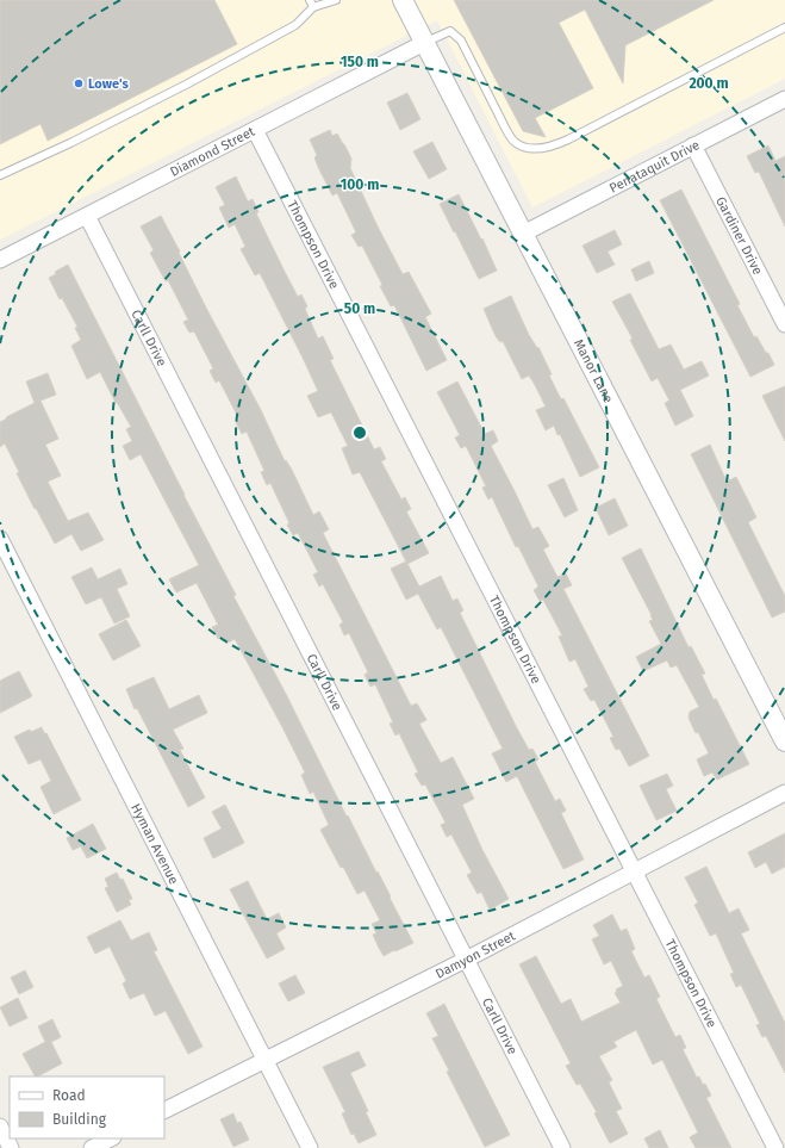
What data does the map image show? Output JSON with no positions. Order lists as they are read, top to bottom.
{
  "streets": {
    "street": [
      "Diamond Street",
      "Penataquit Drive",
      "Gardiner Drive",
      "Thompson Drive",
      "Carll Drive",
      "Manor Lane",
      "Hyman Avenue",
      "Damyon Street"
    ]
  },
  "crossings": [
    ["Diamond Street", "Thompson Drive"],
    ["Diamond Street", "Carll Drive"],
    ["Diamond Street", "Manor Lane"],
    ["Penataquit Drive", "Gardiner Drive"],
    ["Penataquit Drive", "Manor Lane"],
    ["Thompson Drive", "Damyon Street"],
    ["Carll Drive", "Damyon Street"],
    ["Hyman Avenue", "Damyon Street"]
  ],
  "places": ["Lowe's"],
  "legend": ["Road", "Building"],
  "rings": [
    "150 m",
    "200 m",
    "100 m",
    "50 m"
  ]
}
